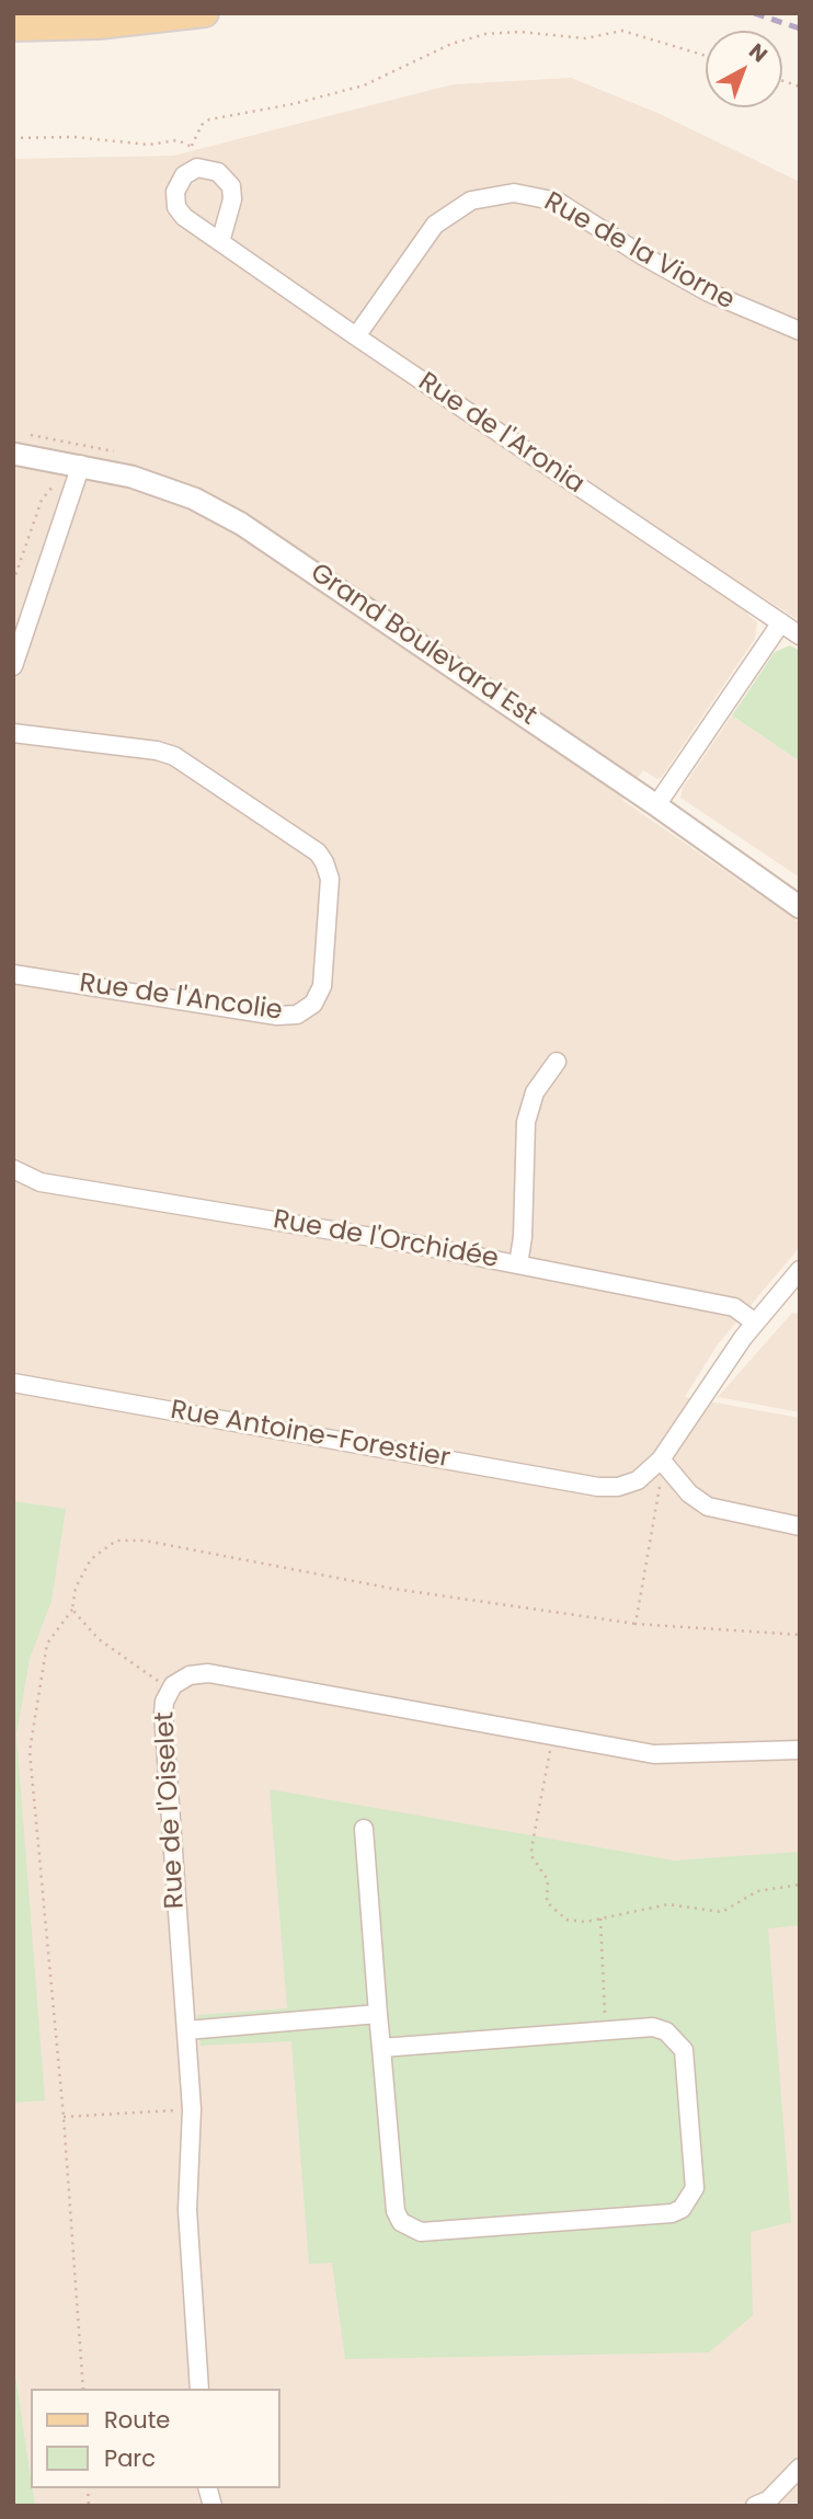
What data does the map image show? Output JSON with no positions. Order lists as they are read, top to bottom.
{
  "streets": {
    "street": [
      "Rue de la Viorne",
      "Rue de l'Aronia",
      "Grand Boulevard Est",
      "Rue de l'Ancolie",
      "Rue de l'Orchidée",
      "Rue Antoine-Forestier",
      "Rue de l'Oiselet"
    ]
  },
  "crossings": [
    ["Rue de la Viorne", "Rue de l'Aronia"]
  ],
  "legend": ["Route", "Parc"],
  "north": "top right"
}
